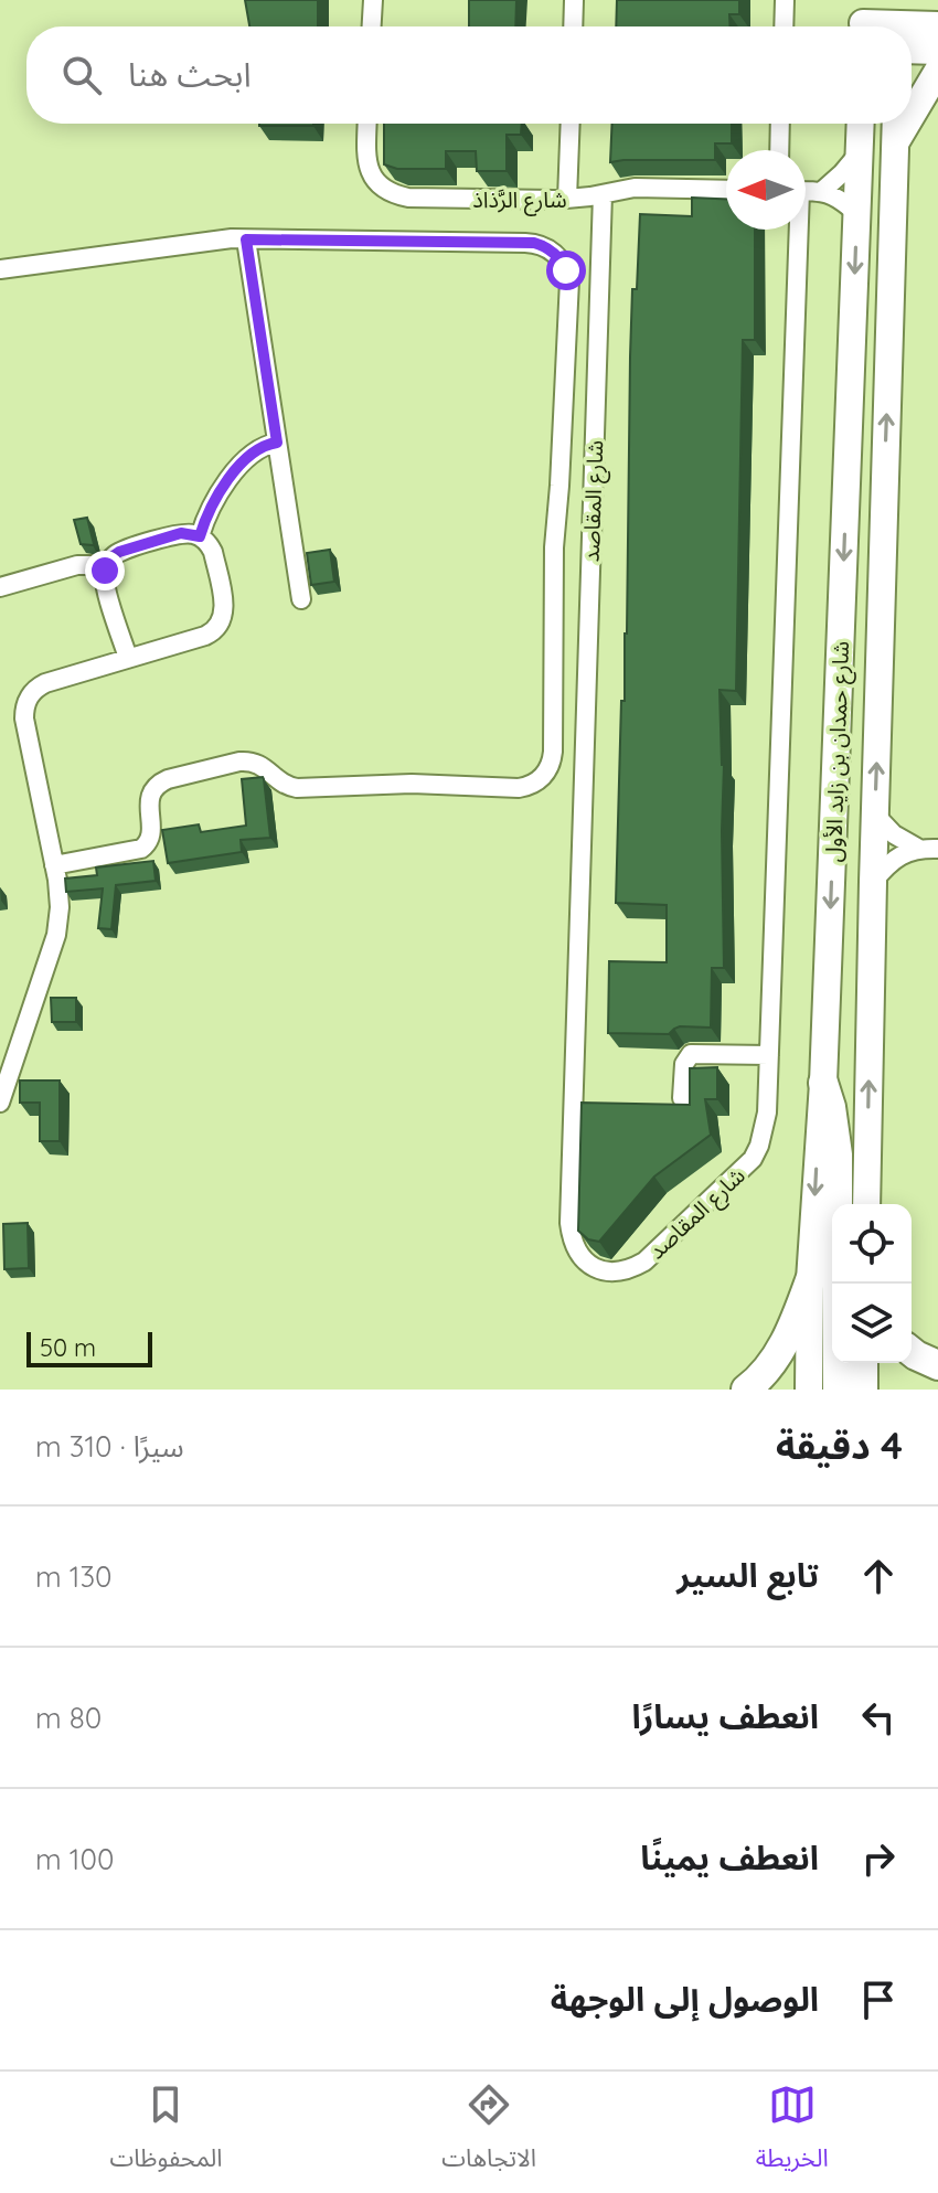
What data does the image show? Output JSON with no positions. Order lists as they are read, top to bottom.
{
  "streets": {
    "main road": ["شارع حمدان بن زايد الأول"],
    "street": ["شارع الرَّذاذ", "شارع المقاصد"]
  },
  "crossings": [
    ["شارع الرَّذاذ", "شارع المقاصد"]
  ],
  "scale_bar": "50 m",
  "north": "left",
  "page": {
    "search": "ابحث هنا",
    "scale": "50 m",
    "heading": ["4 دقيقة", "سيرًا · 310 m"],
    "list": [
      ["تابع السير", "130 m"],
      ["انعطف يسارًا", "80 m"],
      ["انعطف يمينًا", "100 m"],
      "الوصول إلى الوجهة"
    ],
    "nav": ["الخريطة", "الاتجاهات", "المحفوظات"]
  }
}
